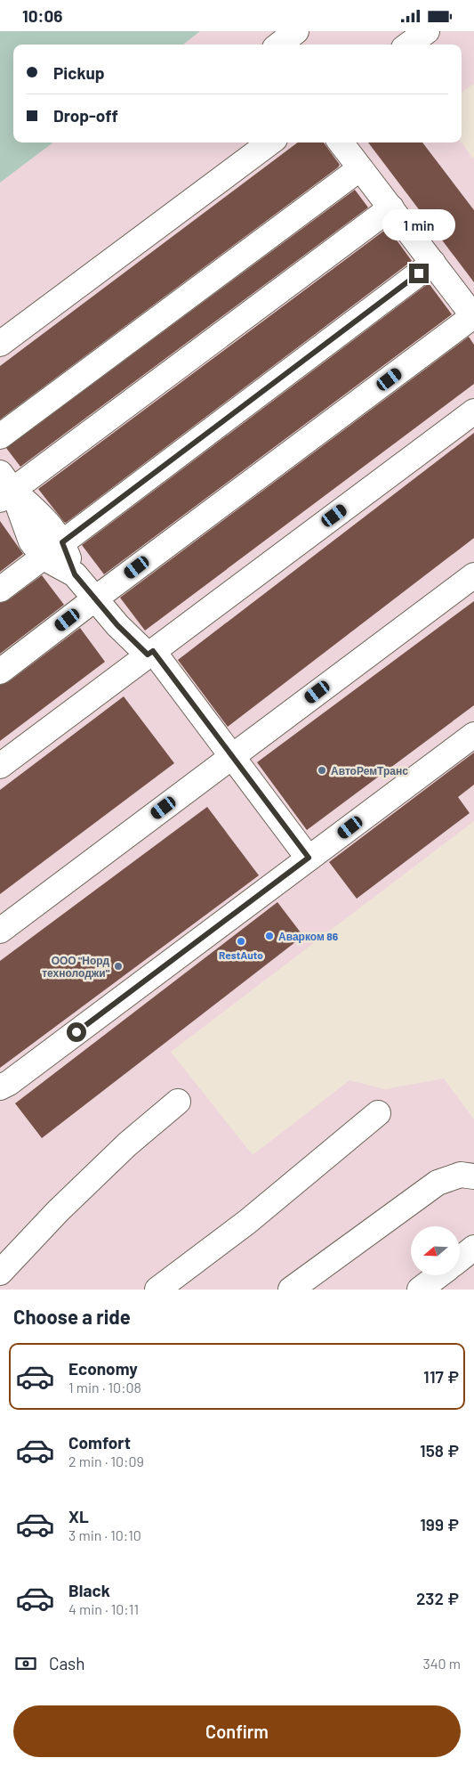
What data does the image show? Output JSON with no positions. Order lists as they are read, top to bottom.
{
  "places": [
    "АвтоРемТранс",
    "Аварком 86",
    "RestAuto",
    "ООО \"Норд технолоджи\""
  ],
  "north": "left",
  "page": {
    "status": "10:06",
    "banner": ["Pickup", "Drop-off"],
    "bubble": "1 min",
    "heading": "Choose a ride",
    "list": [
      {
        "name": "Economy",
        "note": "1 min · 10:08",
        "value": "117 ₽"
      },
      {
        "name": "Comfort",
        "note": "2 min · 10:09",
        "value": "158 ₽"
      },
      {
        "name": "XL",
        "note": "3 min · 10:10",
        "value": "199 ₽"
      },
      {
        "name": "Black",
        "note": "4 min · 10:11",
        "value": "232 ₽"
      }
    ],
    "pay": ["Cash", "340 m"],
    "buttons": "Confirm"
  }
}
